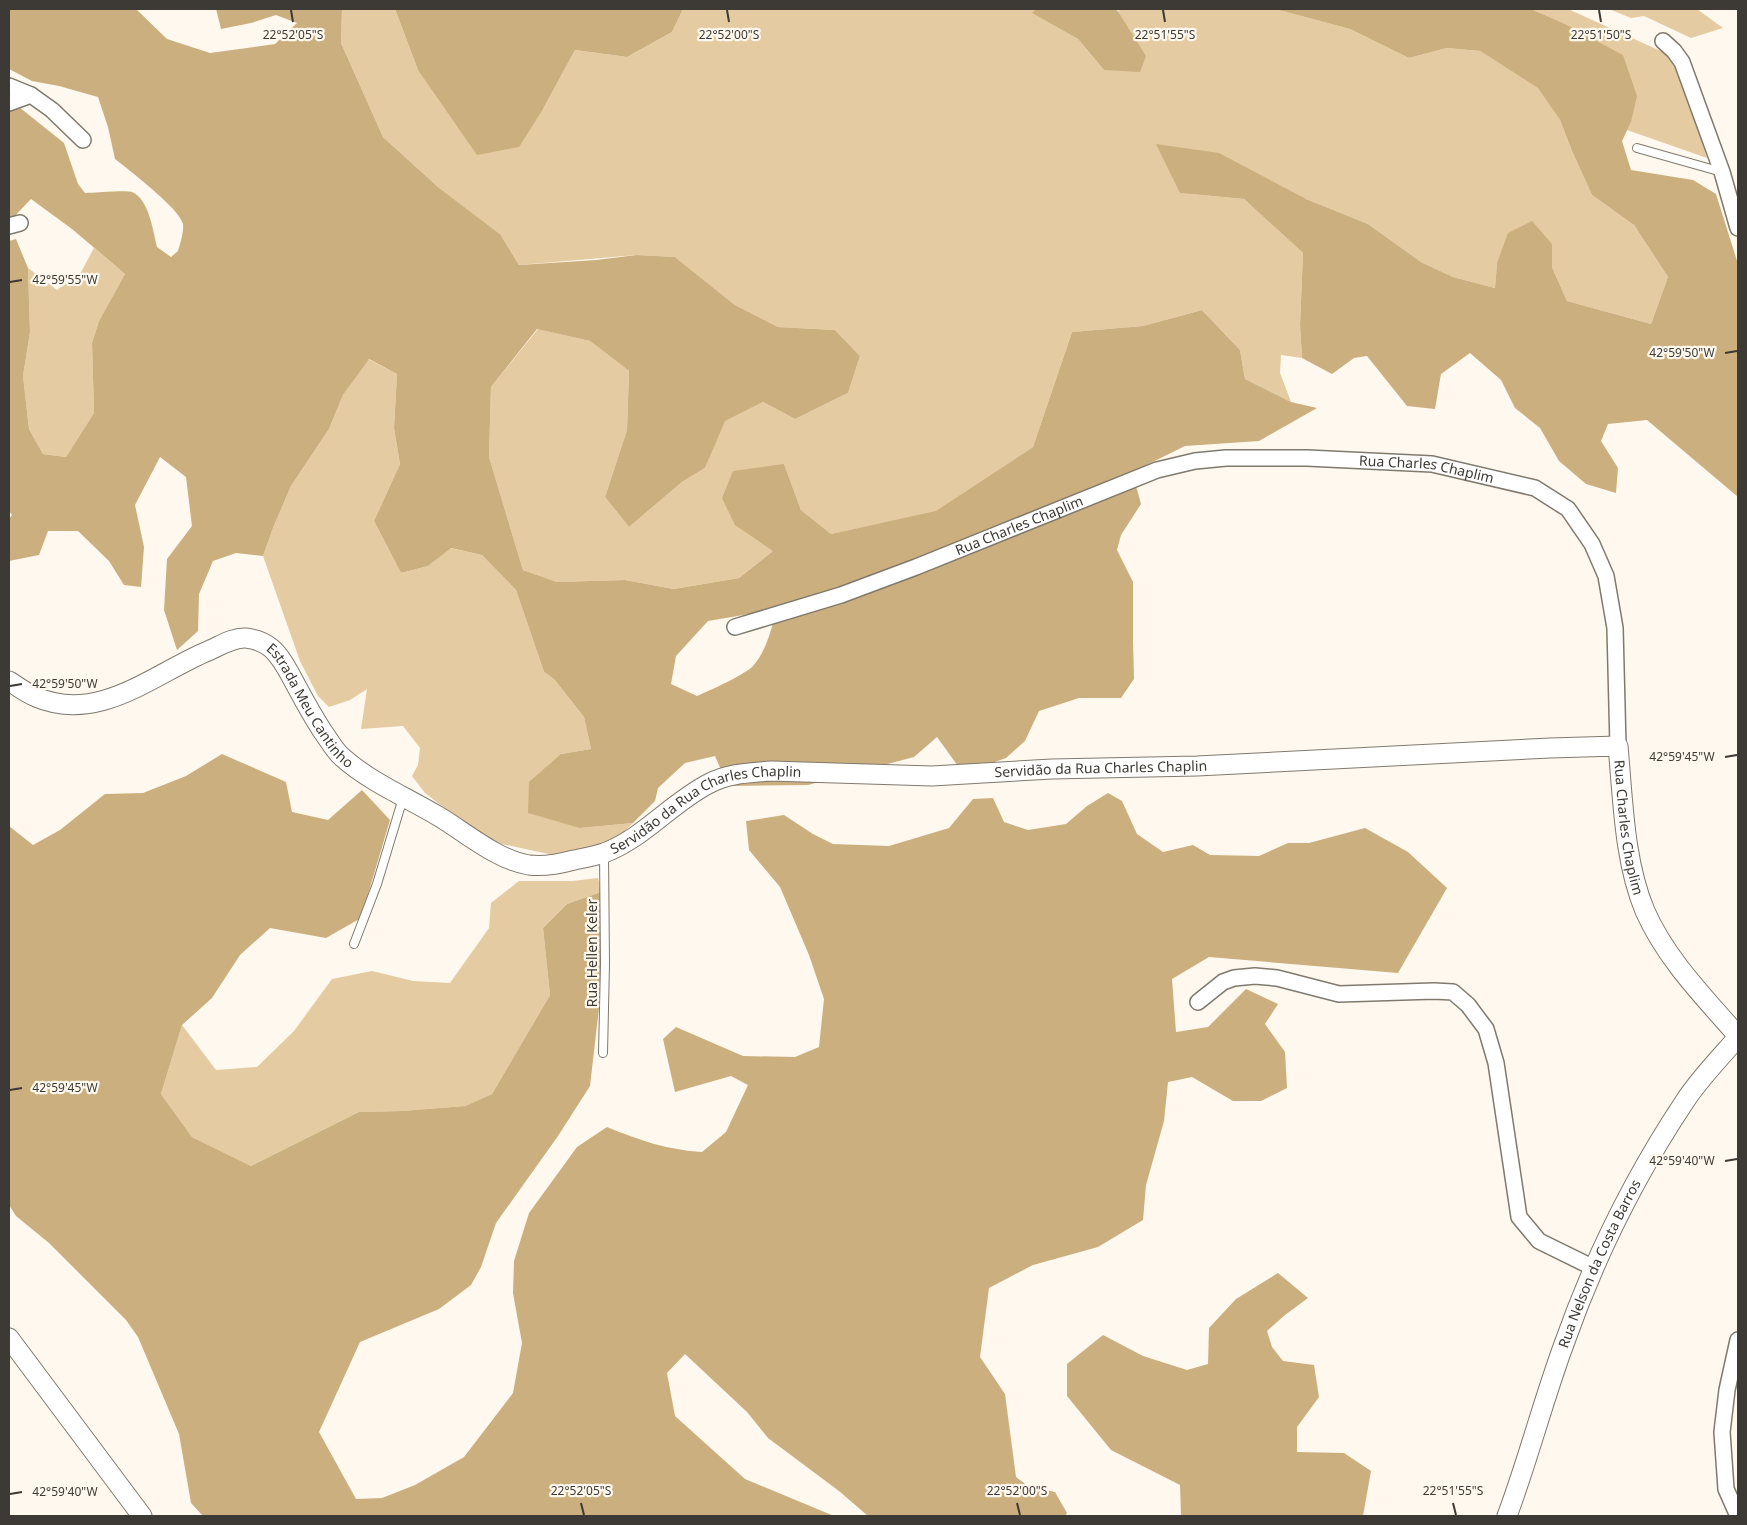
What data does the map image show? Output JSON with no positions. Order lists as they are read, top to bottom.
{
  "streets": {
    "street": [
      "Rua Charles Chaplim",
      "Estrada Meu Cantinho",
      "Servidão da Rua Charles Chaplin",
      "Rua Nelson da Costa Barros"
    ],
    "lane": ["Rua Hellen Keler"]
  },
  "crossings": [
    ["Rua Charles Chaplim", "Servidão da Rua Charles Chaplin"],
    ["Rua Charles Chaplim", "Rua Nelson da Costa Barros"],
    ["Estrada Meu Cantinho", "Servidão da Rua Charles Chaplin"],
    ["Estrada Meu Cantinho", "Rua Hellen Keler"],
    ["Servidão da Rua Charles Chaplin", "Rua Hellen Keler"]
  ],
  "coordinates": [
    "22°52'05\"S",
    "22°52'00\"S",
    "22°51'55\"S",
    "22°51'50\"S",
    "42°59'55\"W",
    "42°59'50\"W",
    "42°59'45\"W",
    "42°59'40\"W"
  ]
}
